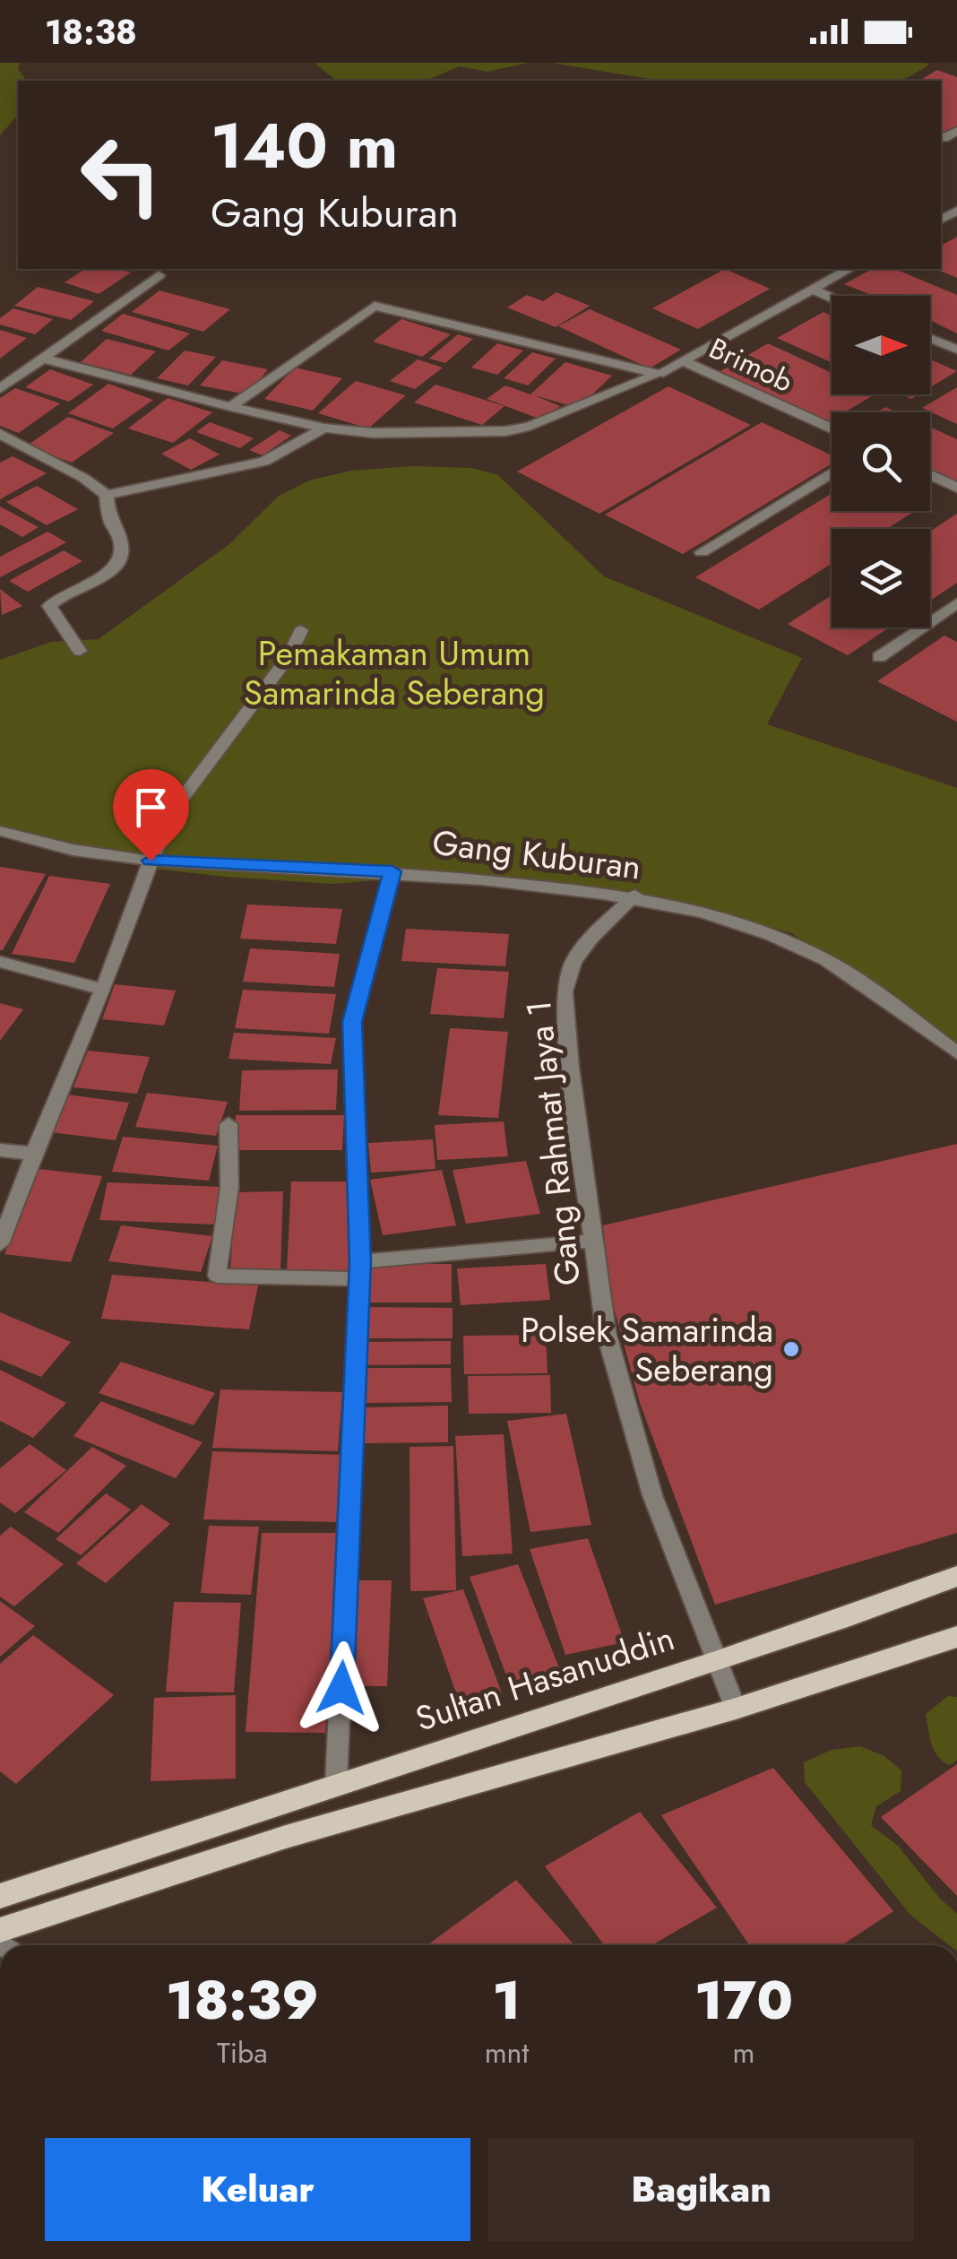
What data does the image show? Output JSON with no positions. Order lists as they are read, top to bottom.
{
  "streets": {
    "main road": ["Sultan Hasanuddin"],
    "street": ["Brimob", "Gang Kuburan", "Gang Rahmat Jaya 1"]
  },
  "crossings": [
    ["Gang Kuburan", "Gang Rahmat Jaya 1"],
    ["Gang Rahmat Jaya 1", "Sultan Hasanuddin"]
  ],
  "parks": ["Pemakaman Umum Samarinda Seberang"],
  "places": ["Polsek Samarinda Seberang"],
  "north": "right",
  "page": {
    "status": "18:38",
    "turn": ["140 m", "Gang Kuburan"],
    "eta": [
      "18:39",
      "Tiba",
      "1",
      "mnt",
      "170",
      "m"
    ],
    "buttons": ["Keluar", "Bagikan"]
  }
}
